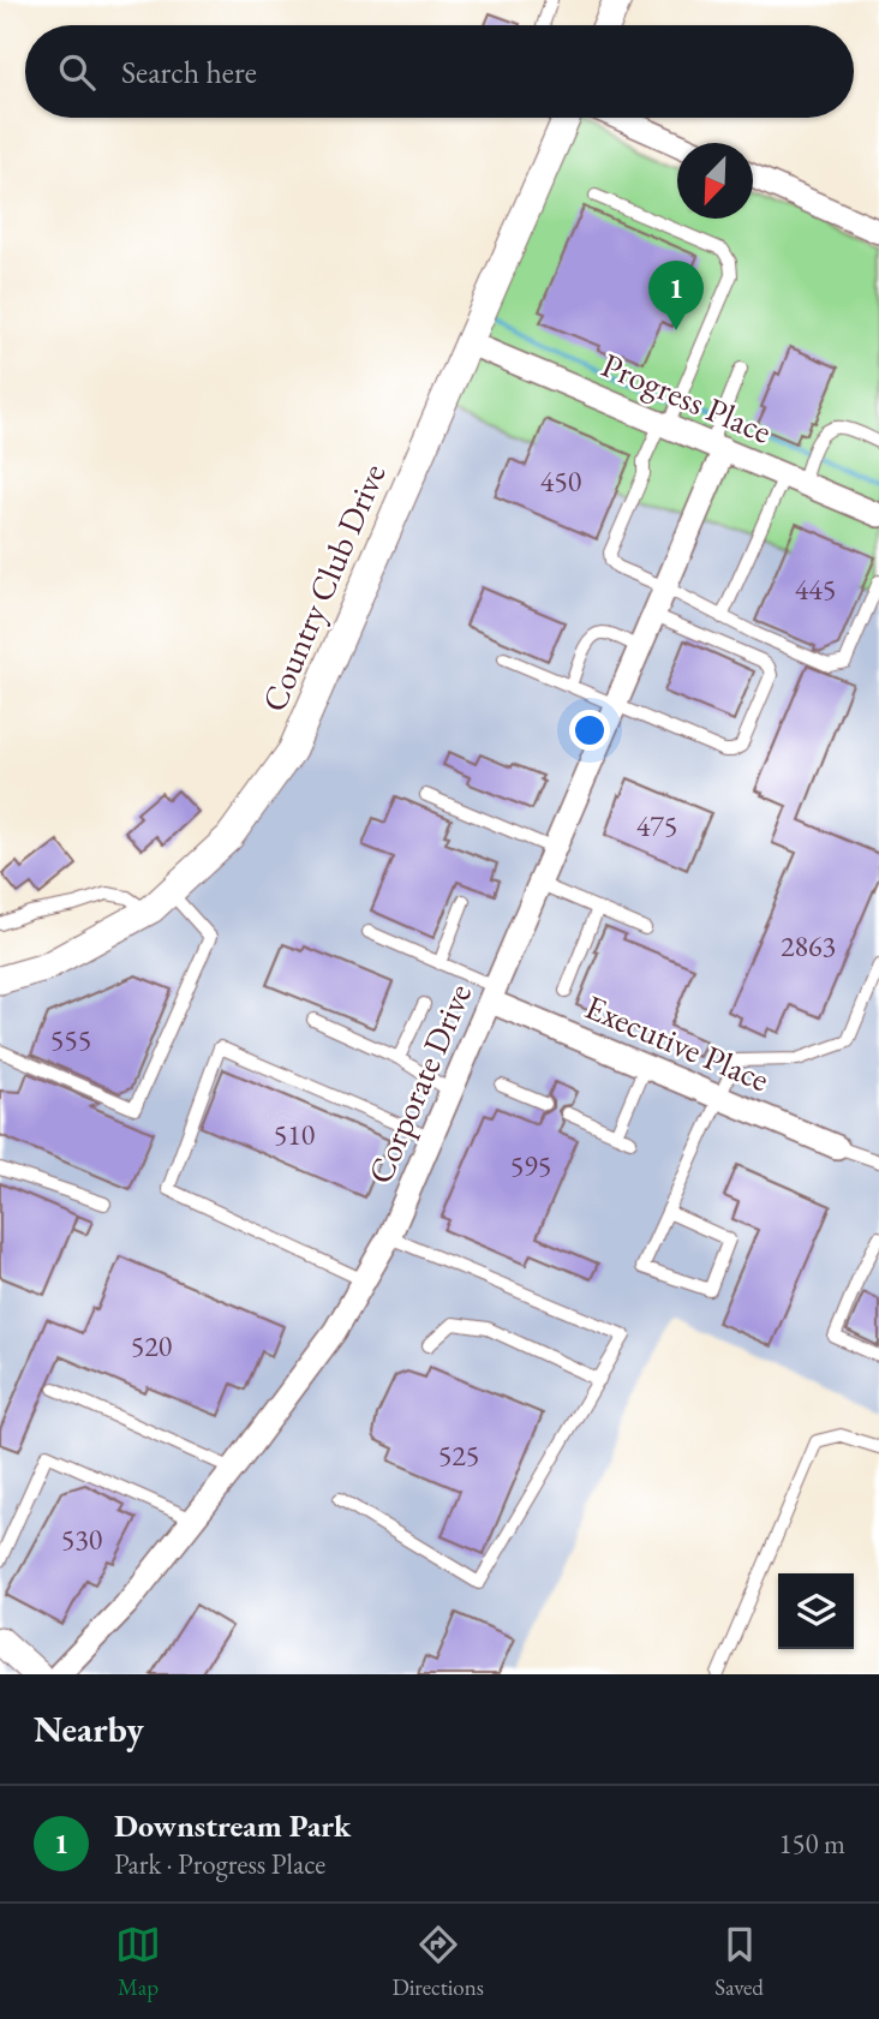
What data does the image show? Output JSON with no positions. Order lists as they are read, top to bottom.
{
  "streets": {
    "street": [
      "Progress Place",
      "Country Club Drive",
      "Executive Place",
      "Corporate Drive"
    ]
  },
  "crossings": [
    ["Progress Place", "Country Club Drive"],
    ["Progress Place", "Corporate Drive"],
    ["Executive Place", "Corporate Drive"]
  ],
  "house_numbers": [
    "450",
    "445",
    "475",
    "2863",
    "555",
    "510",
    "595",
    "520",
    "525",
    "530"
  ],
  "north": "bottom left",
  "page": {
    "search": "Search here",
    "pins": "1",
    "heading": "Nearby",
    "list": [
      {
        "mark": "1",
        "name": "Downstream Park",
        "note": "Park · Progress Place",
        "value": "150 m"
      }
    ],
    "nav": ["Map", "Directions", "Saved"]
  }
}
